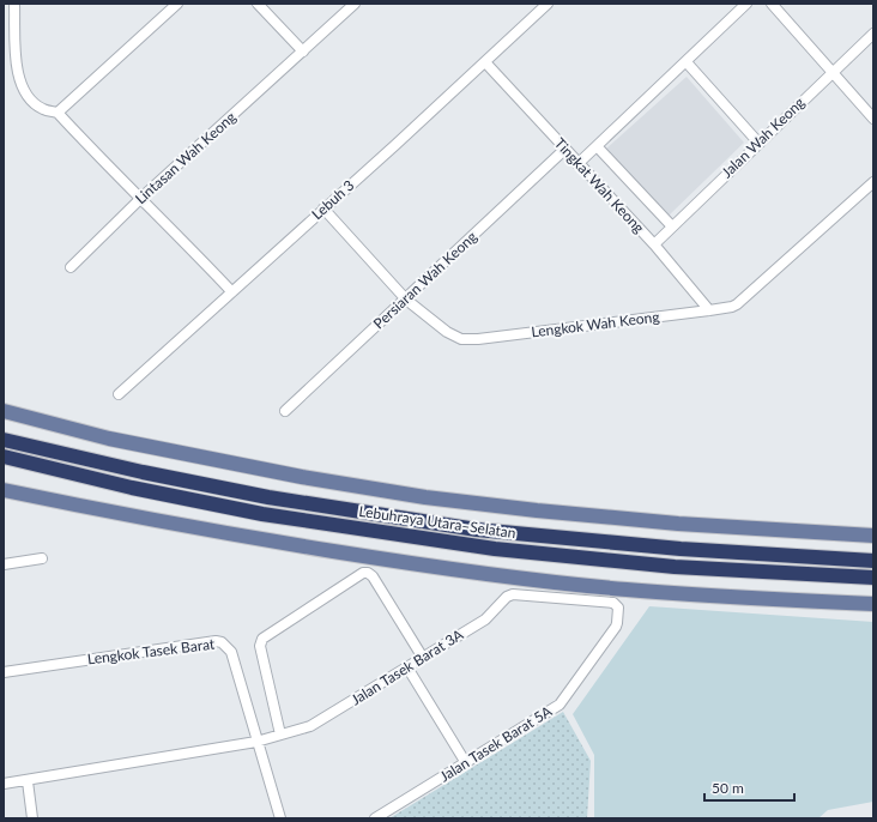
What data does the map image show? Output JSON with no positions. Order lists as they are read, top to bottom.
{
  "streets": {
    "highway": ["Lebuhraya Utara–Selatan"],
    "street": [
      "Jalan Wah Keong",
      "Lintasan Wah Keong",
      "Tingkat Wah Keong",
      "Lebuh 3",
      "Persiaran Wah Keong",
      "Lengkok Wah Keong",
      "Lengkok Tasek Barat",
      "Jalan Tasek Barat 3A",
      "Jalan Tasek Barat 5A"
    ]
  },
  "crossings": [
    ["Jalan Wah Keong", "Tingkat Wah Keong"],
    ["Tingkat Wah Keong", "Lebuh 3"],
    ["Tingkat Wah Keong", "Persiaran Wah Keong"],
    ["Tingkat Wah Keong", "Lengkok Wah Keong"],
    ["Lebuh 3", "Lengkok Wah Keong"],
    ["Persiaran Wah Keong", "Lengkok Wah Keong"],
    ["Lengkok Tasek Barat", "Jalan Tasek Barat 3A"],
    ["Jalan Tasek Barat 3A", "Jalan Tasek Barat 5A"]
  ],
  "scale_bar": "50 m"
}
